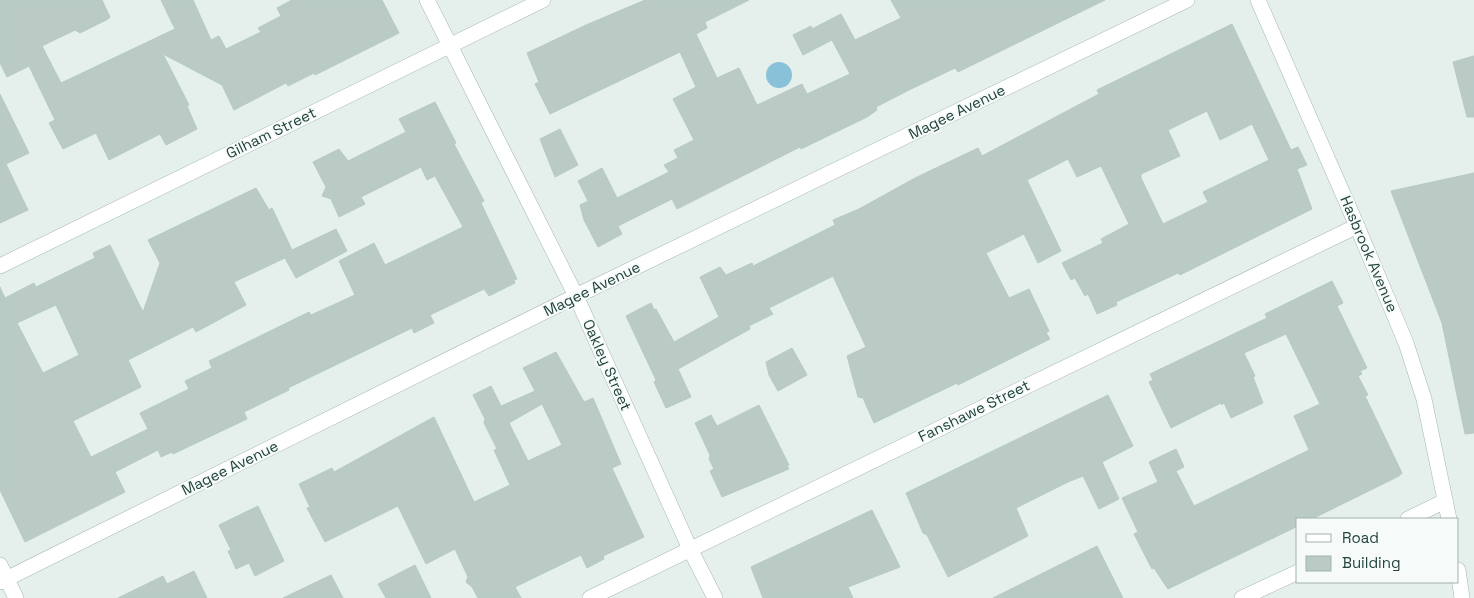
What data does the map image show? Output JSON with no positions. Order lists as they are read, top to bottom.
{
  "streets": {
    "street": [
      "Magee Avenue",
      "Gilham Street",
      "Hasbrook Avenue",
      "Oakley Street",
      "Fanshawe Street"
    ]
  },
  "crossings": [
    ["Magee Avenue", "Oakley Street"],
    ["Gilham Street", "Oakley Street"],
    ["Hasbrook Avenue", "Fanshawe Street"],
    ["Oakley Street", "Fanshawe Street"]
  ],
  "legend": ["Road", "Building"]
}
